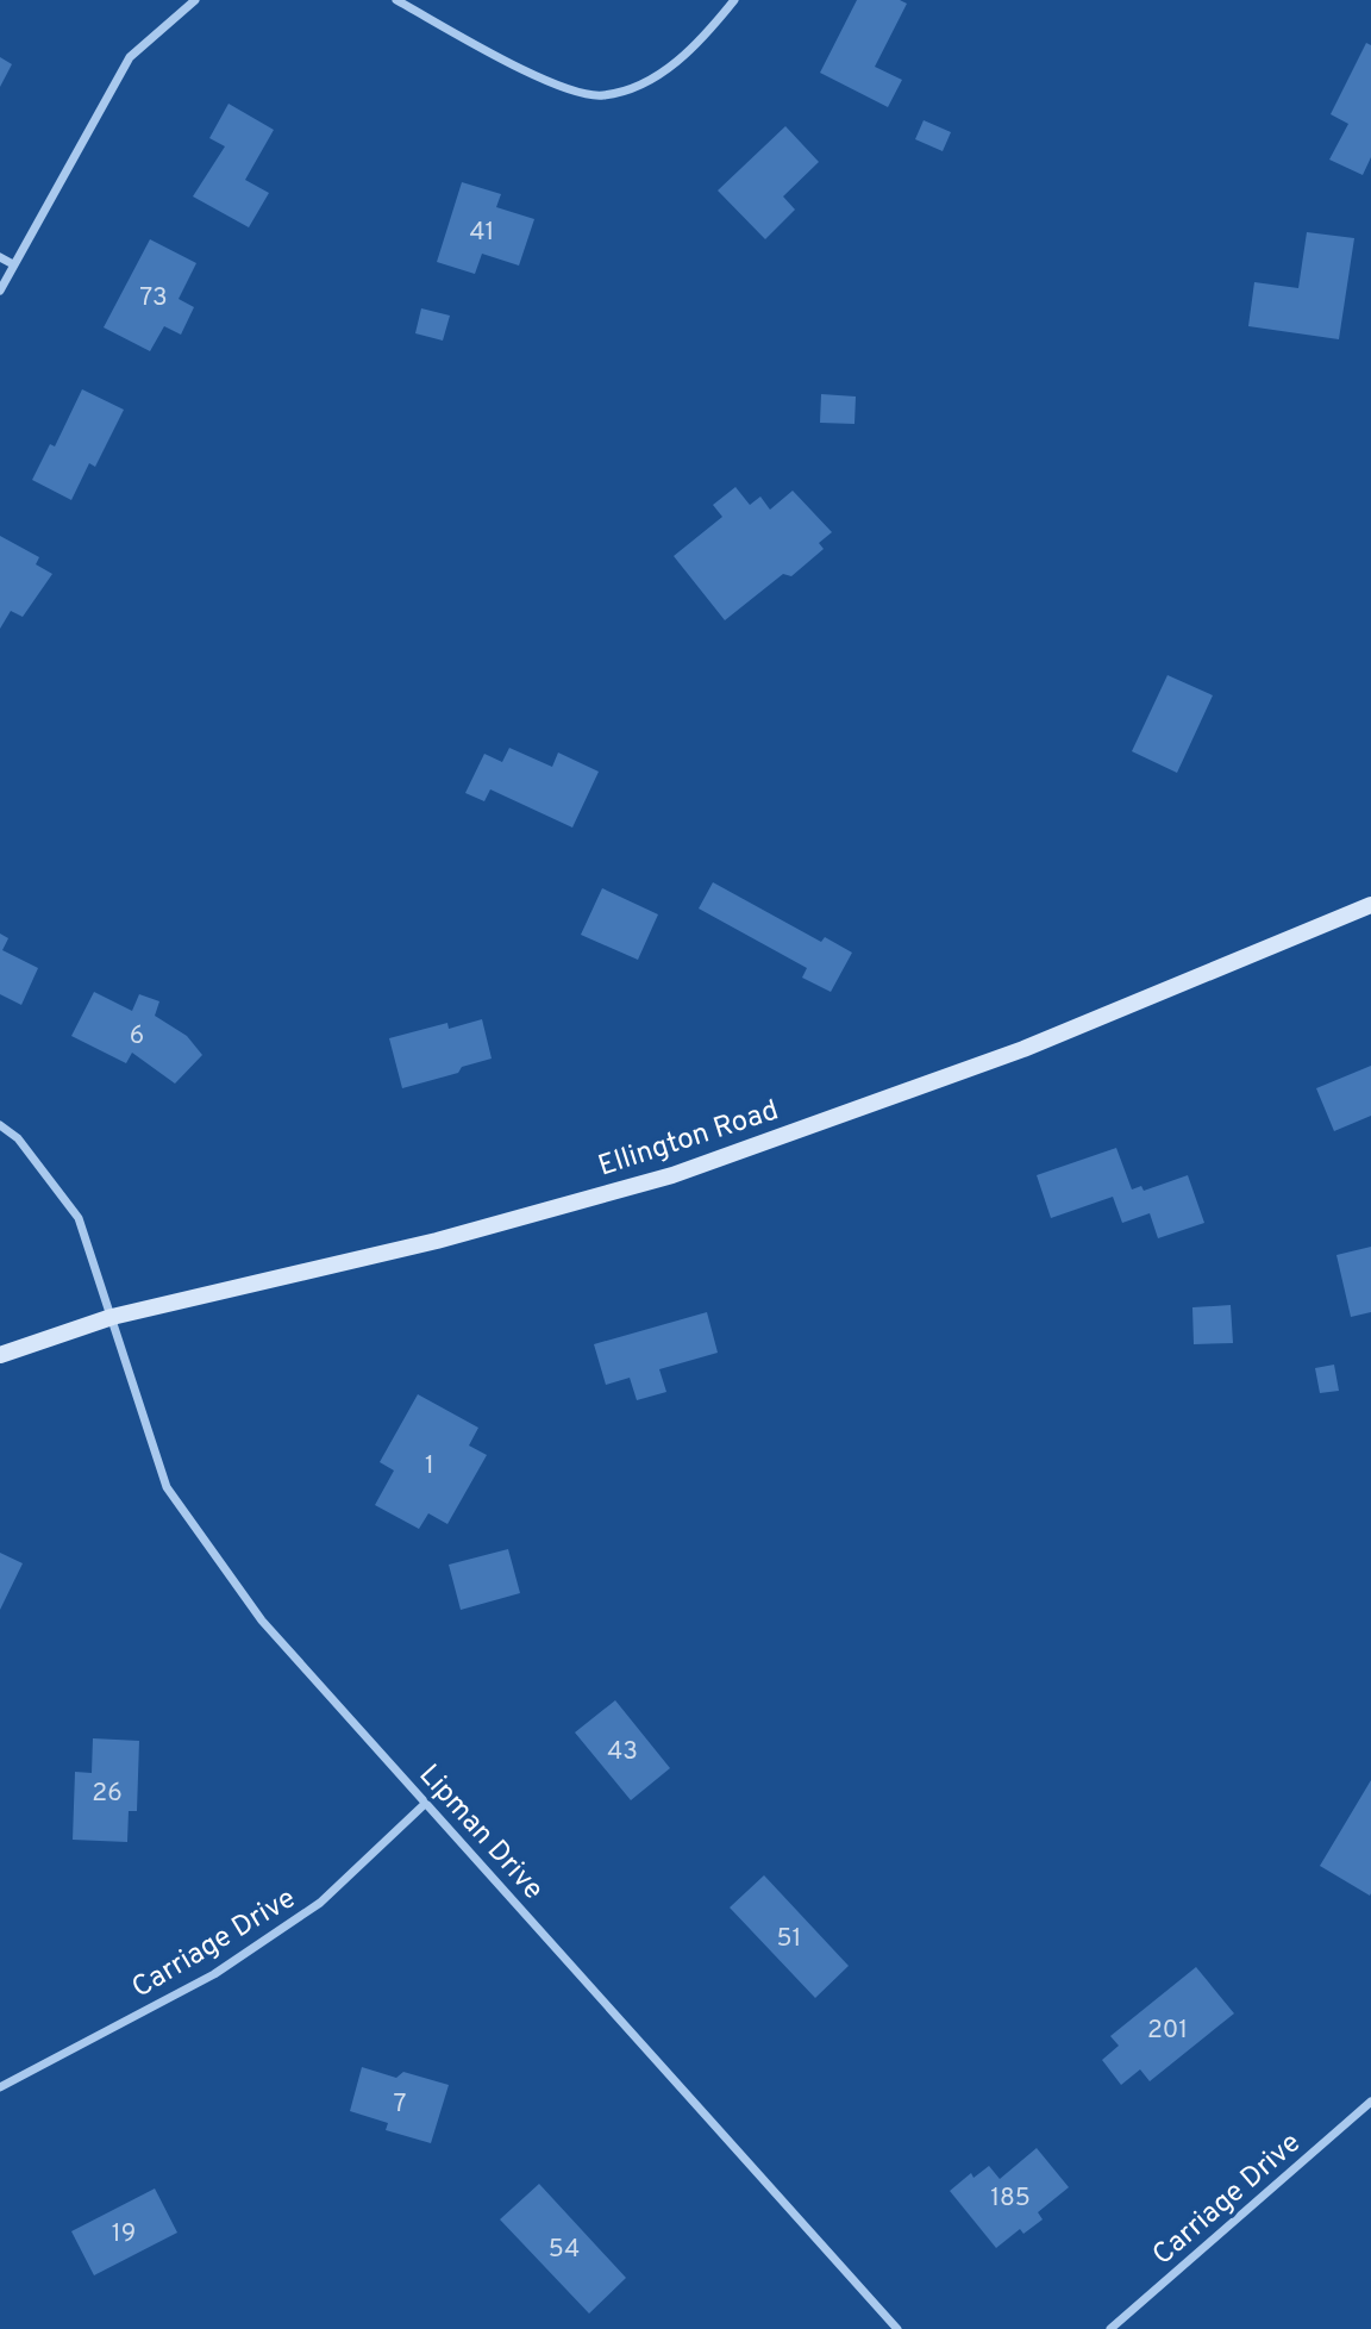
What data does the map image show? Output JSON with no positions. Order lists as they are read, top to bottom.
{
  "streets": {
    "main road": ["Ellington Road"],
    "street": ["Lipman Drive", "Carriage Drive"]
  },
  "crossings": [
    ["Ellington Road", "Lipman Drive"],
    ["Lipman Drive", "Carriage Drive"]
  ],
  "house_numbers": [
    "41",
    "73",
    "6",
    "1",
    "43",
    "26",
    "51",
    "201",
    "7",
    "185",
    "19",
    "54"
  ]
}
